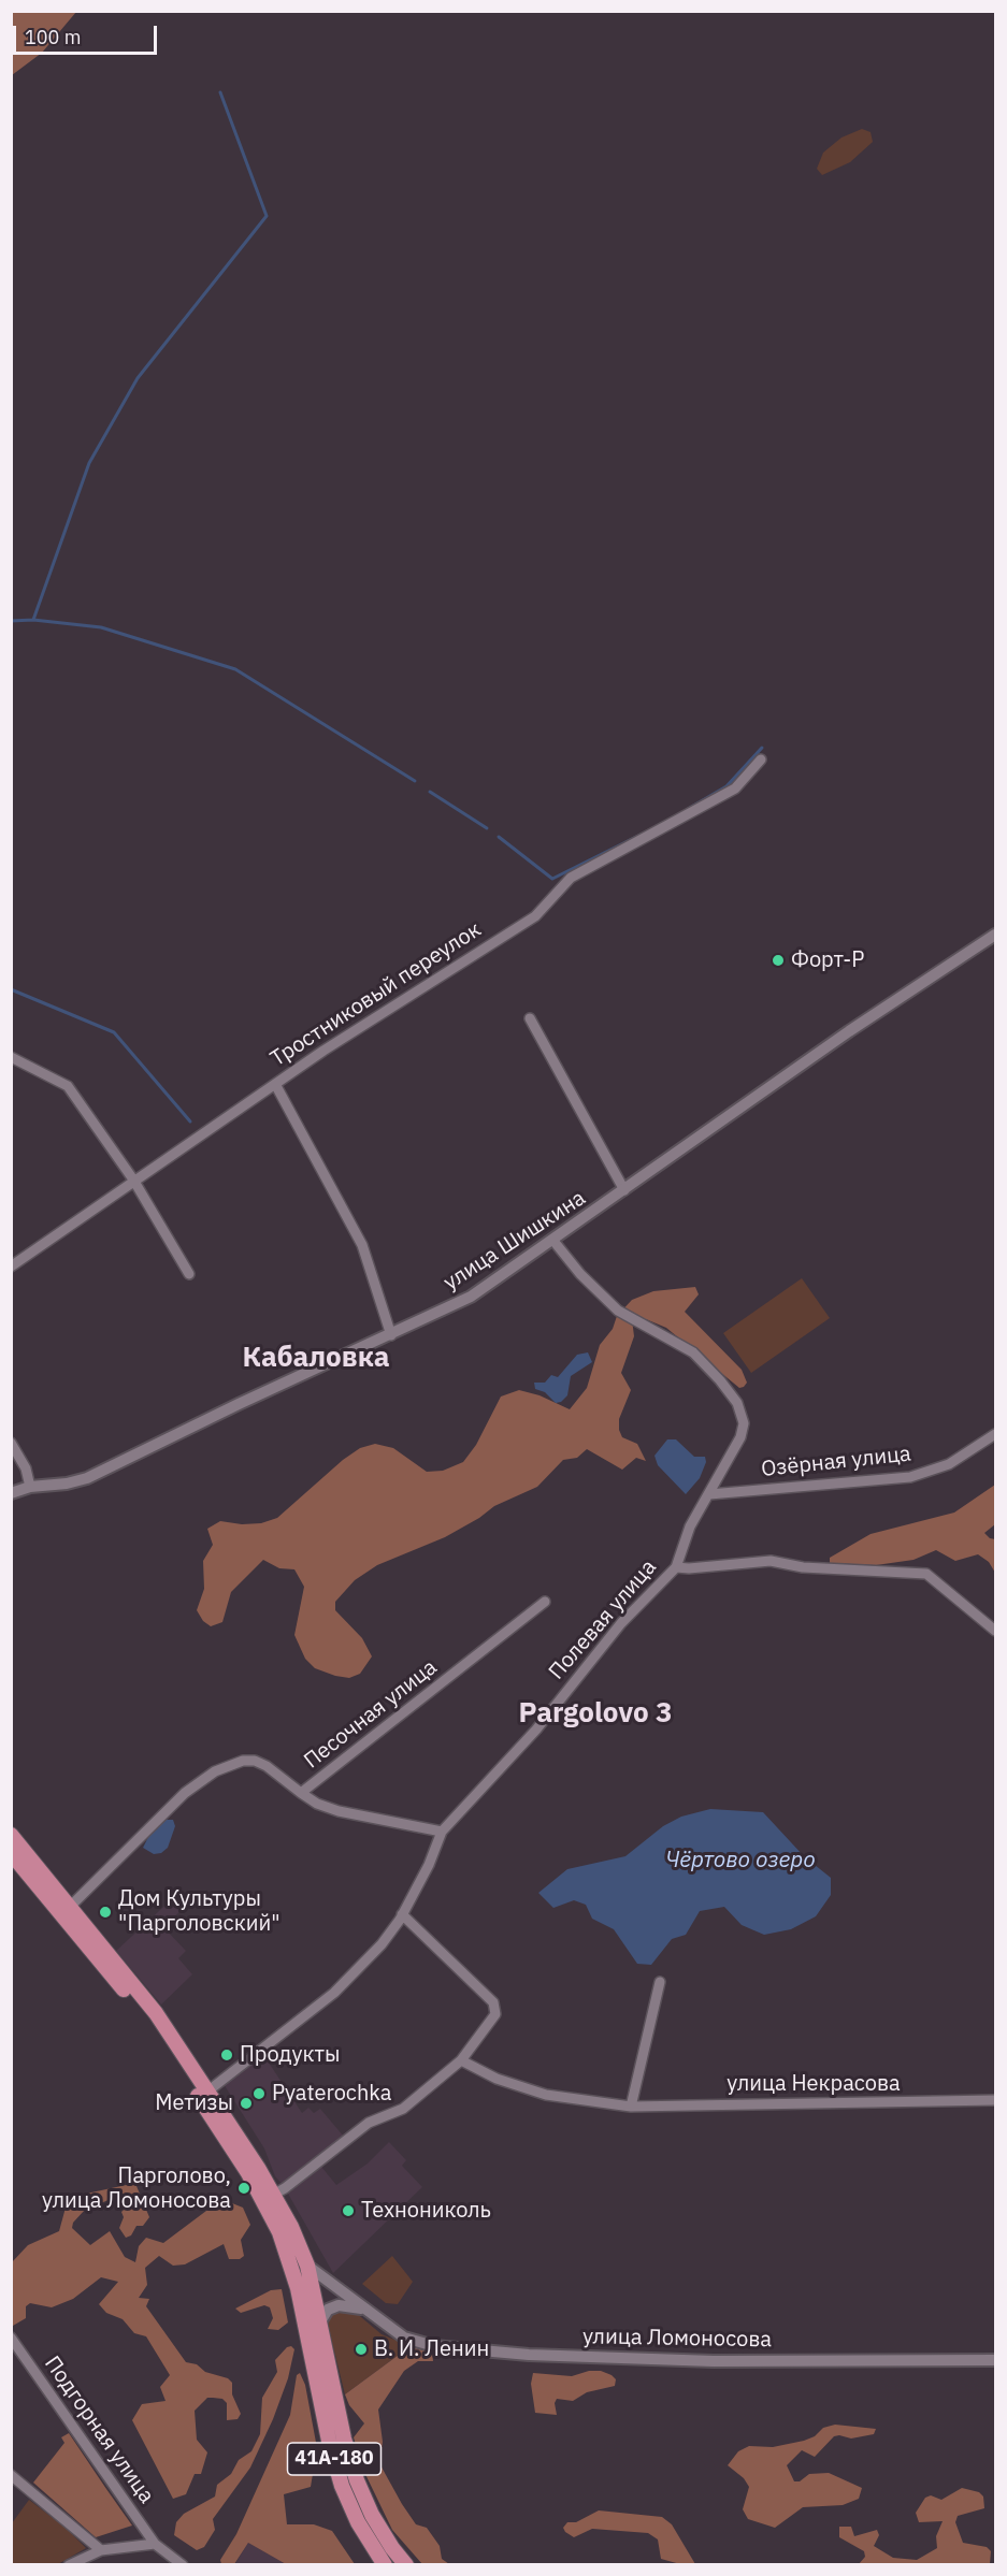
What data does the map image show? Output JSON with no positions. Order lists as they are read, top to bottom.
{
  "streets": {
    "main road": ["41А-180"],
    "street": [
      "Тростниковый переулок",
      "улица Шишкина",
      "Озёрная улица",
      "Полевая улица",
      "Песочная улица",
      "улица Некрасова",
      "улица Ломоносова",
      "Подгорная улица"
    ]
  },
  "crossings": [
    ["Полевая улица", "41А-180"],
    ["Песочная улица", "41А-180"],
    ["улица Ломоносова", "41А-180"]
  ],
  "districts": ["Кабаловка", "Pargolovo 3"],
  "water": ["Чёртово озеро"],
  "places": [
    "Форт-Р",
    "Дом Культуры \"Парголовский\"",
    "Продукты",
    "Pyaterochka",
    "Метизы",
    "Парголово, улица Ломоносова",
    "Технониколь",
    "В. И. Ленин"
  ],
  "scale_bar": "100 m"
}
